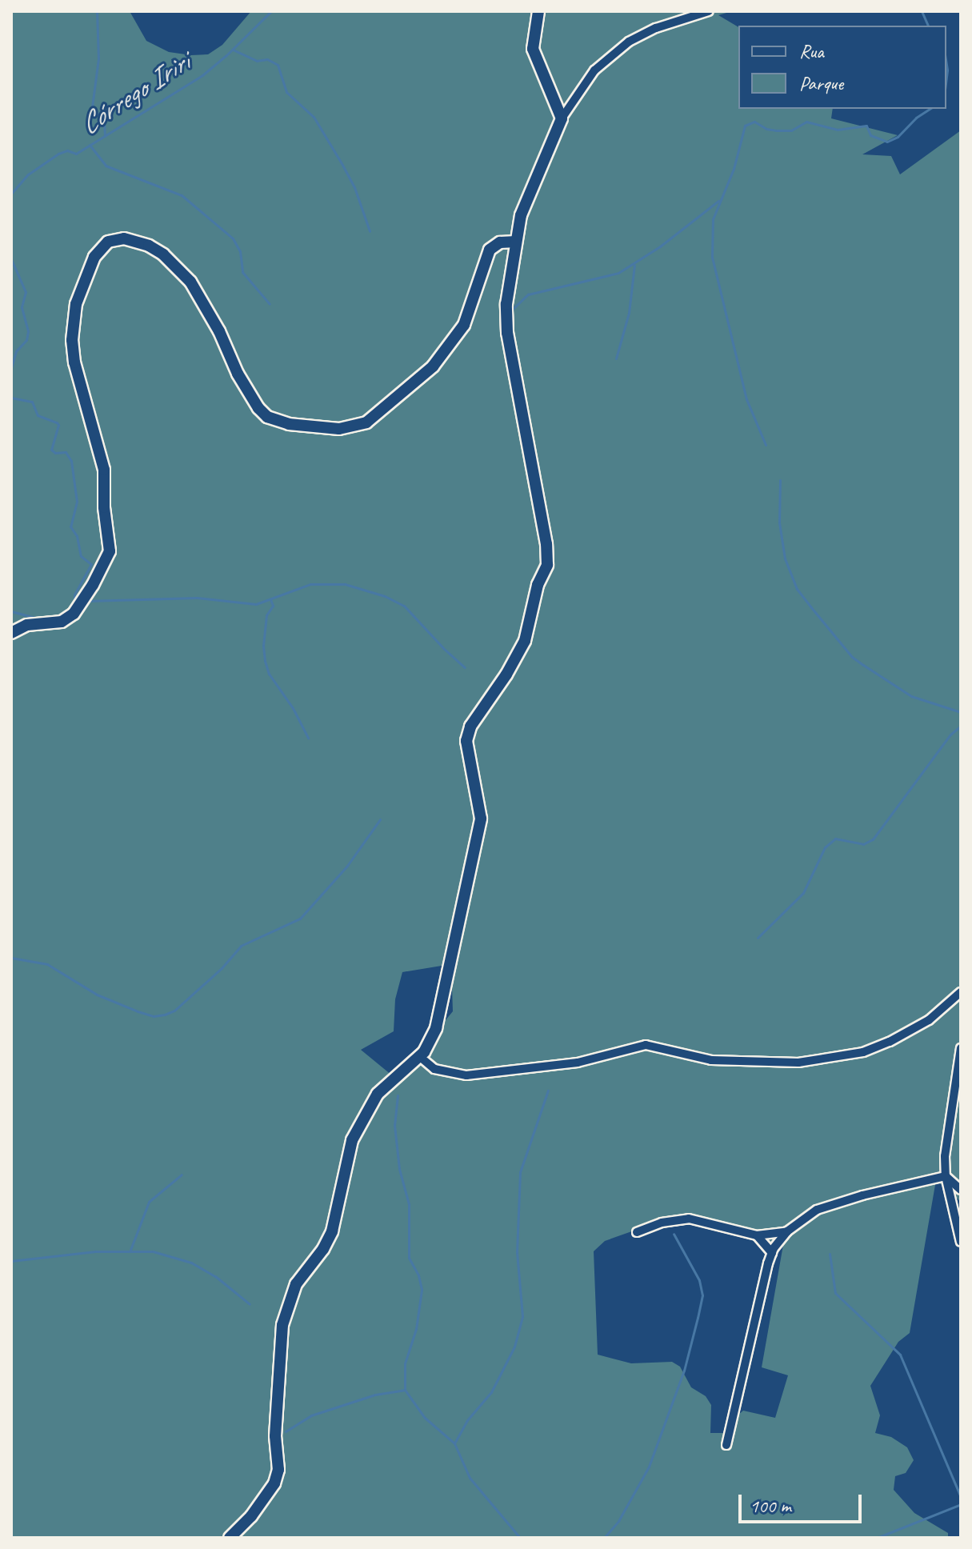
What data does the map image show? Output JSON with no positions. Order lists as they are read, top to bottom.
{
  "water": ["Córrego Iriri"],
  "legend": ["Rua", "Parque"],
  "scale_bar": "100 m"
}
